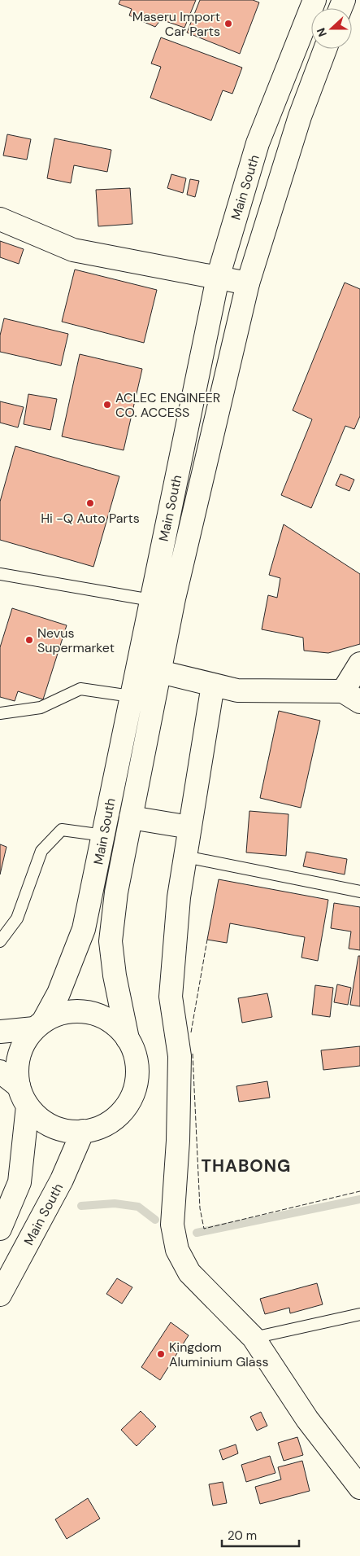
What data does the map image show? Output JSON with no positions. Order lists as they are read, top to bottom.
{
  "streets": {
    "main road": ["Main South"]
  },
  "districts": ["THABONG"],
  "places": [
    "Maseru Import Car Parts",
    "ACLEC ENGINEER CO. ACCESS",
    "Hi -Q Auto Parts",
    "Nevus Supermarket",
    "Kingdom Aluminium Glass"
  ],
  "scale_bar": "20 m",
  "north": "left"
}
